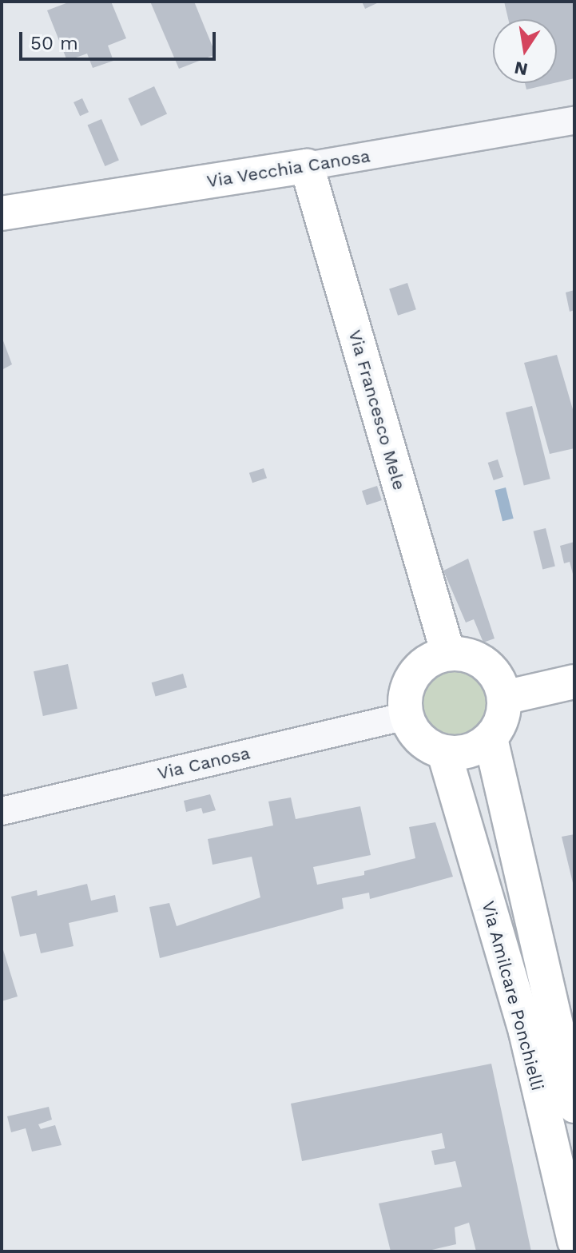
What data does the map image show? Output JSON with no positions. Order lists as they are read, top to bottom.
{
  "streets": {
    "main road": ["Via Vecchia Canosa", "Via Francesco Mele", "Via Amilcare Ponchielli"],
    "street": ["Via Canosa"]
  },
  "crossings": [
    ["Via Vecchia Canosa", "Via Francesco Mele"],
    ["Via Francesco Mele", "Via Canosa"],
    ["Via Francesco Mele", "Via Amilcare Ponchielli"],
    ["Via Canosa", "Via Amilcare Ponchielli"]
  ],
  "scale_bar": "50 m",
  "north": "bottom"
}
